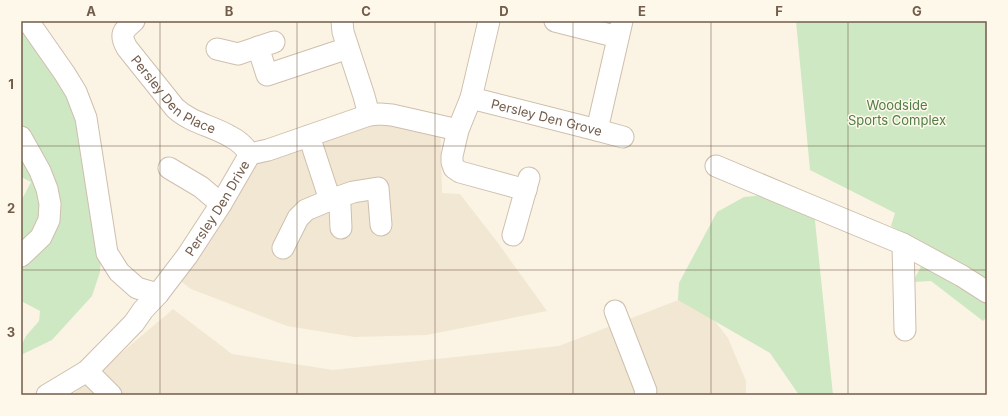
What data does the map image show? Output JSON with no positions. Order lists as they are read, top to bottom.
{
  "streets": {
    "street": ["Persley Den Place", "Persley Den Grove", "Persley Den Drive"]
  },
  "crossings": [
    ["Persley Den Place", "Persley Den Drive"]
  ],
  "parks": ["Woodside Sports Complex"],
  "grid": {
    "columns": [
      "A",
      "B",
      "C",
      "D",
      "E",
      "F",
      "G"
    ],
    "rows": ["1", "2", "3"]
  }
}
